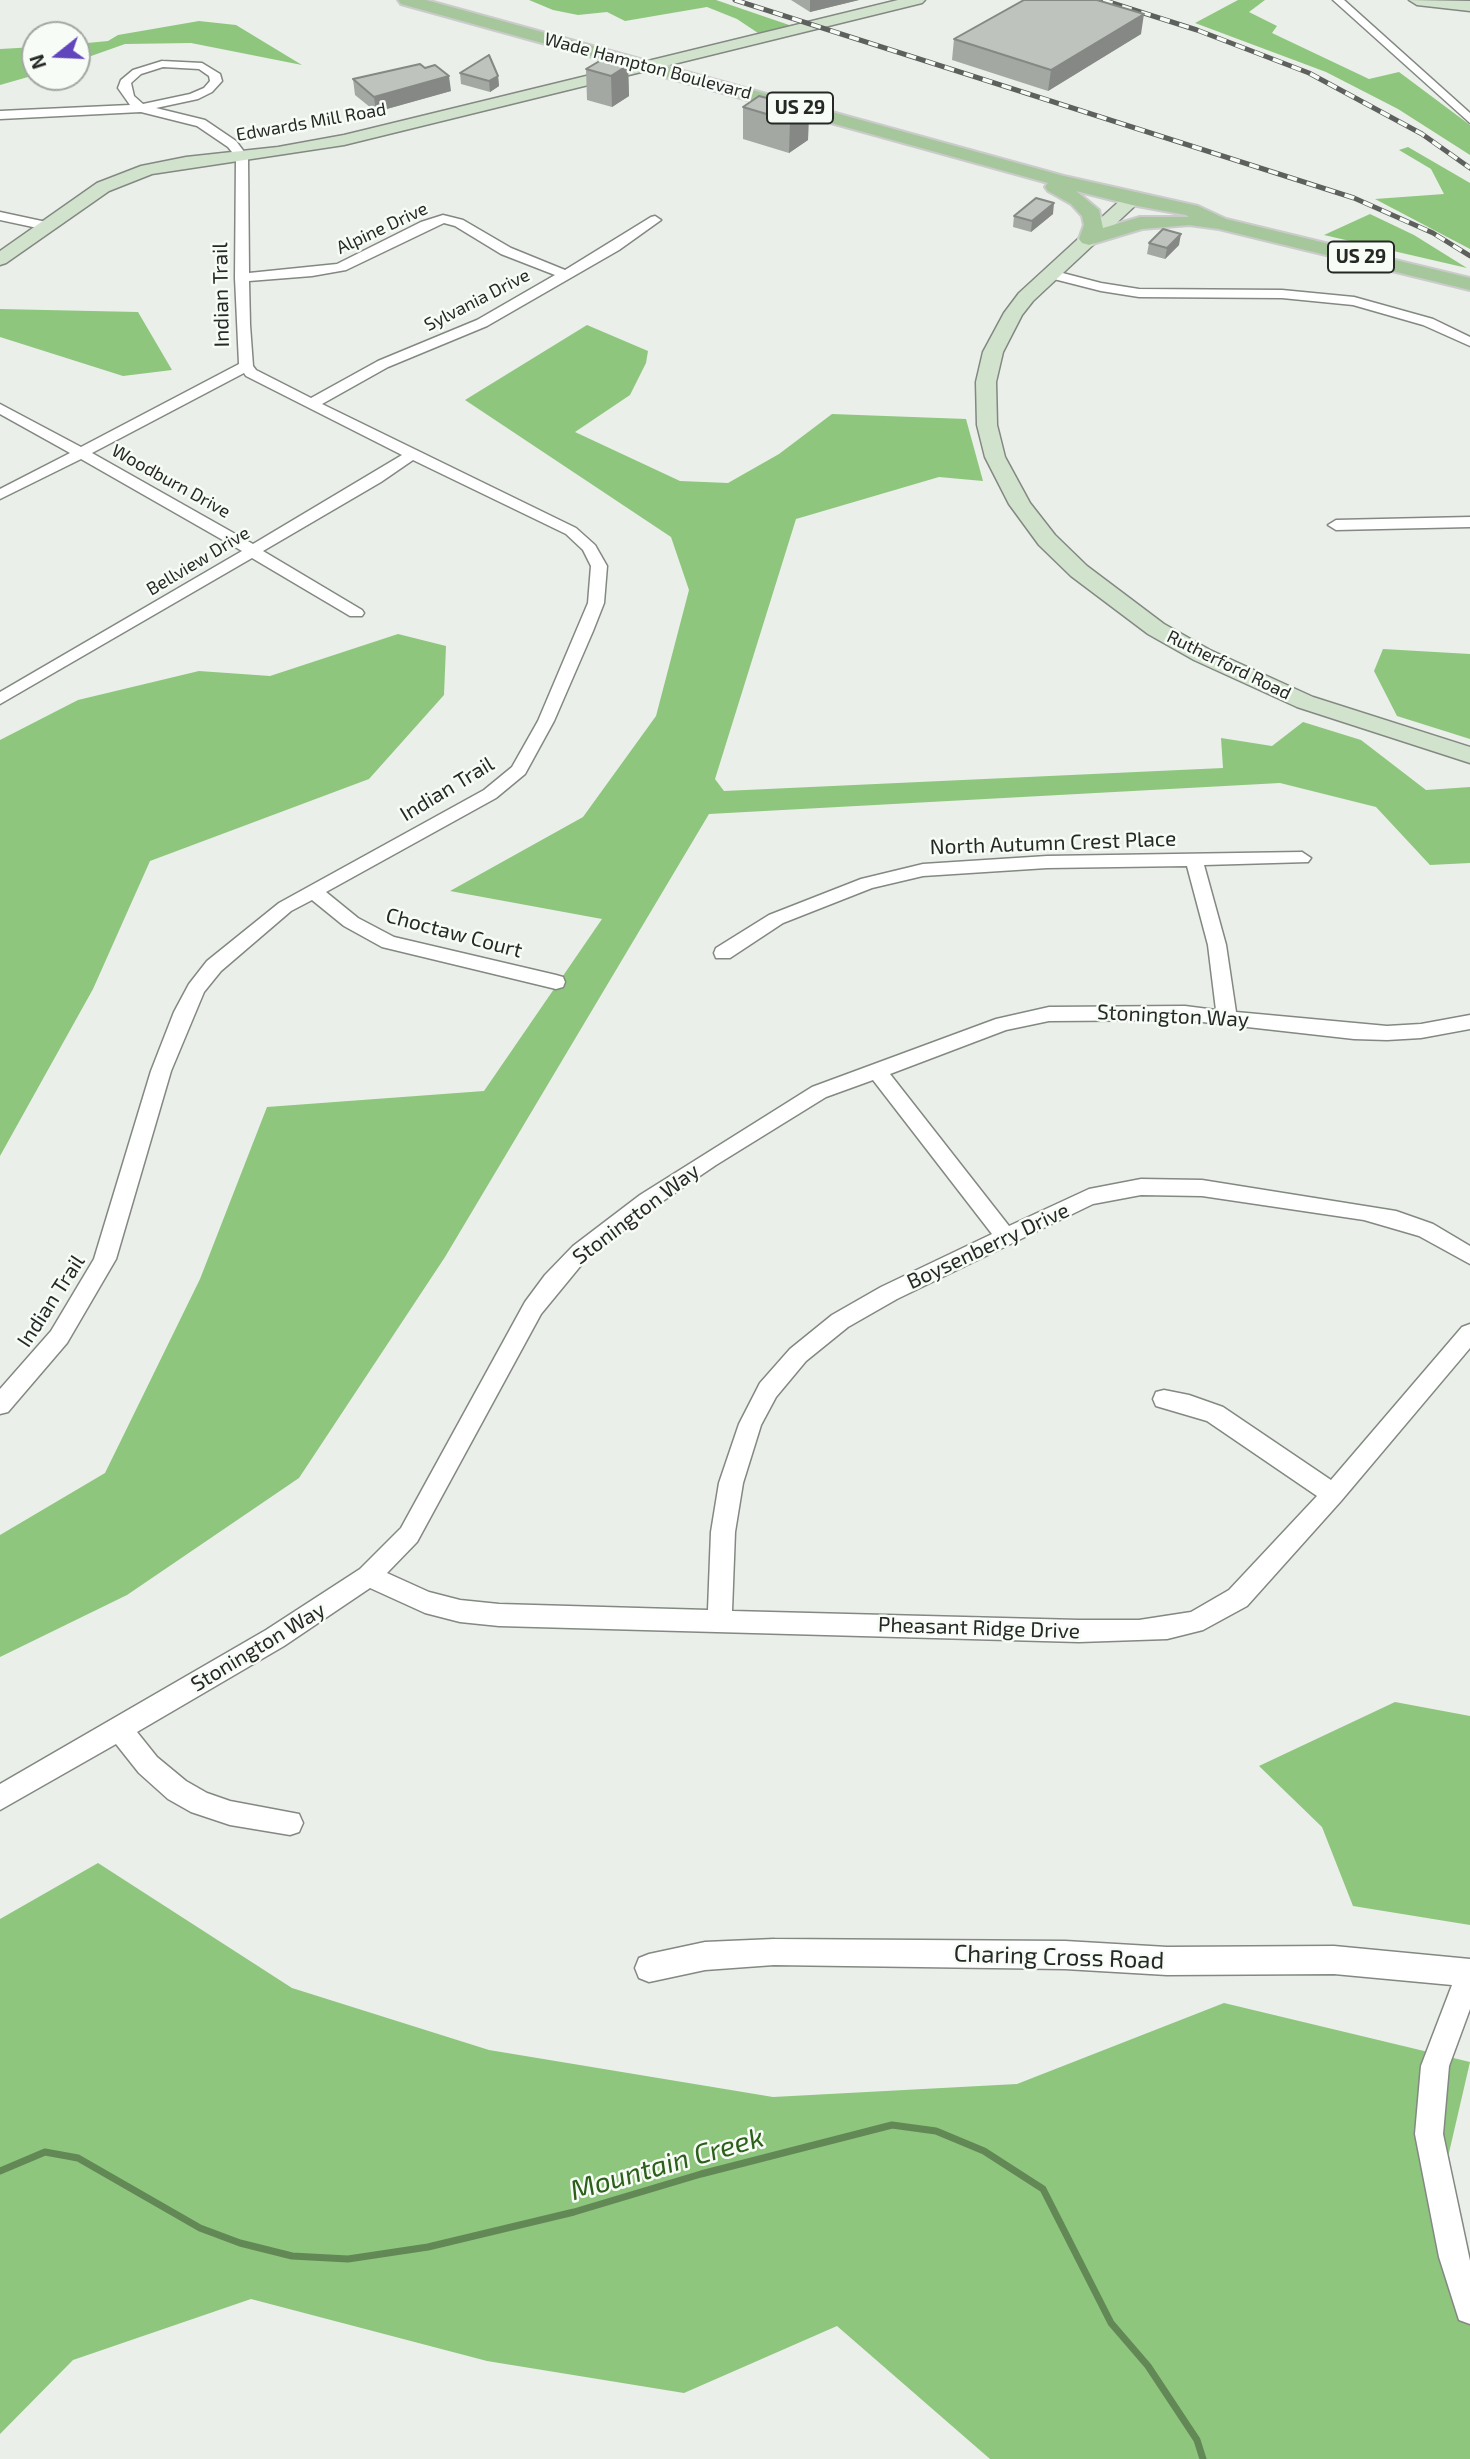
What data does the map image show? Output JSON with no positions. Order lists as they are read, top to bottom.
{
  "streets": {
    "main road": ["Wade Hampton Boulevard", "US 29"],
    "street": [
      "Edwards Mill Road",
      "Alpine Drive",
      "Indian Trail",
      "Sylvania Drive",
      "Woodburn Drive",
      "Bellview Drive",
      "Rutherford Road",
      "North Autumn Crest Place",
      "Choctaw Court",
      "Stonington Way",
      "Boysenberry Drive",
      "Pheasant Ridge Drive",
      "Charing Cross Road"
    ]
  },
  "crossings": [
    ["Wade Hampton Boulevard", "Edwards Mill Road"],
    ["Wade Hampton Boulevard", "Rutherford Road"],
    ["Edwards Mill Road", "Indian Trail"],
    ["Alpine Drive", "Indian Trail"],
    ["Alpine Drive", "Sylvania Drive"],
    ["Indian Trail", "Sylvania Drive"],
    ["Indian Trail", "Bellview Drive"],
    ["Indian Trail", "Choctaw Court"],
    ["Woodburn Drive", "Bellview Drive"],
    ["Stonington Way", "Pheasant Ridge Drive"],
    ["Boysenberry Drive", "Pheasant Ridge Drive"]
  ],
  "water": ["Mountain Creek"],
  "north": "left"
}
